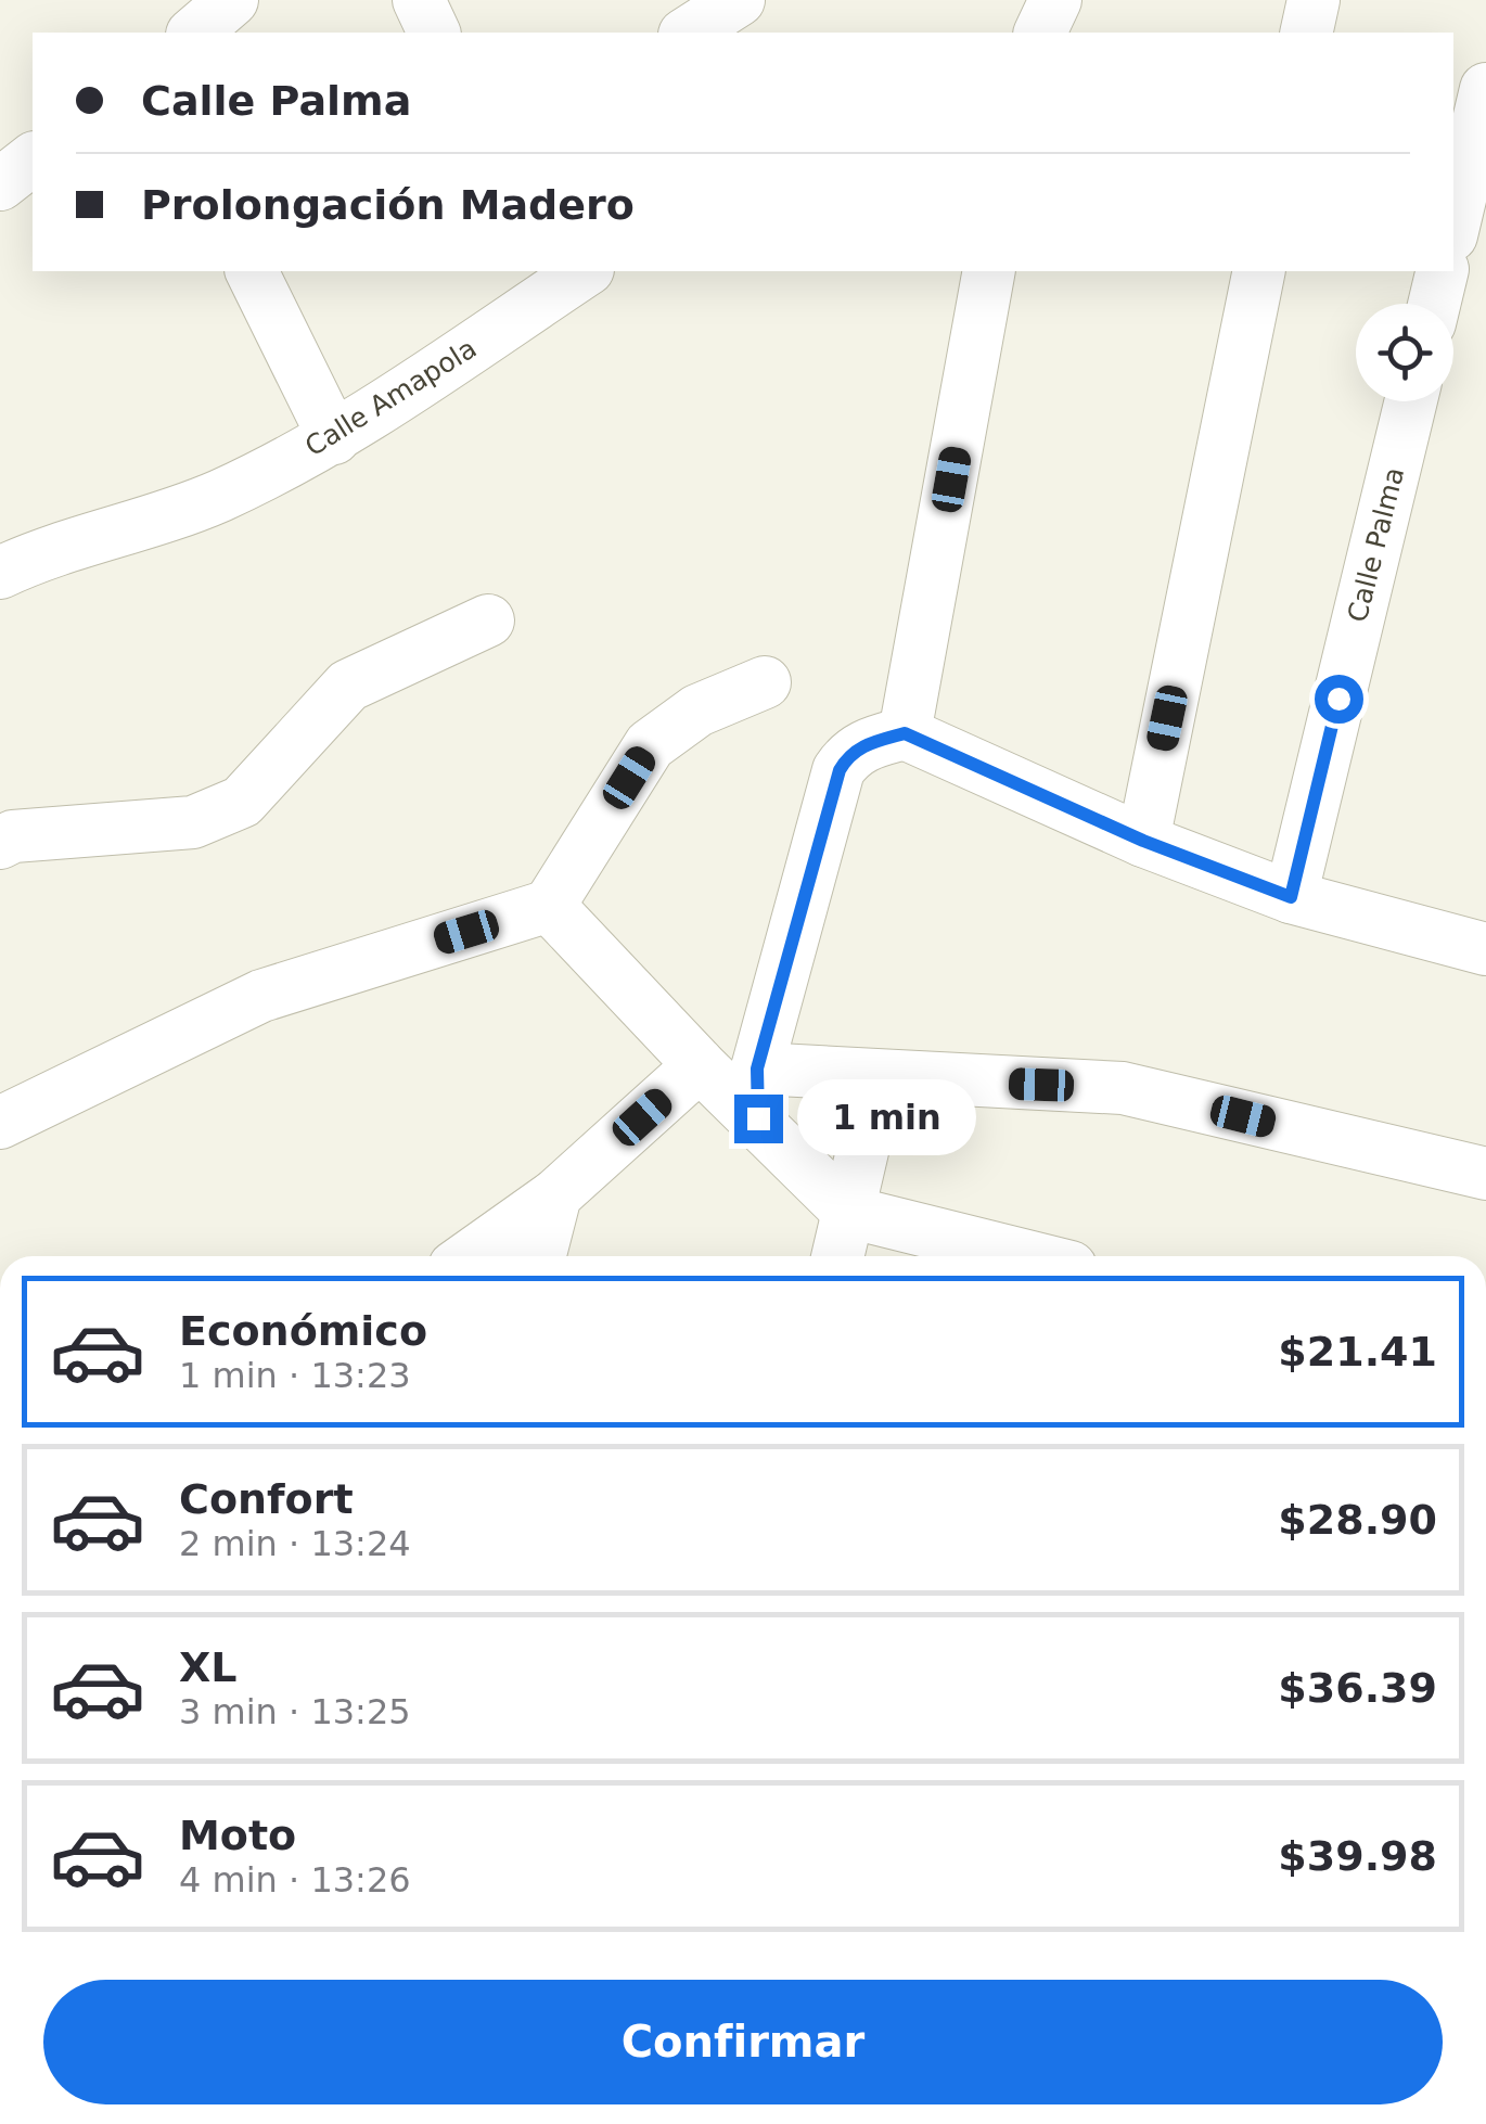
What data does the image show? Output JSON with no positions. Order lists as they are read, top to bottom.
{
  "streets": {
    "street": ["Calle Amapola", "Calle Palma"]
  },
  "page": {
    "banner": ["Calle Palma", "Prolongación Madero"],
    "bubble": "1 min",
    "list": [
      {
        "name": "Económico",
        "note": "1 min · 13:23",
        "value": "$21.41"
      },
      {
        "name": "Confort",
        "note": "2 min · 13:24",
        "value": "$28.90"
      },
      {
        "name": "XL",
        "note": "3 min · 13:25",
        "value": "$36.39"
      },
      {
        "name": "Moto",
        "note": "4 min · 13:26",
        "value": "$39.98"
      }
    ],
    "buttons": "Confirmar"
  }
}
